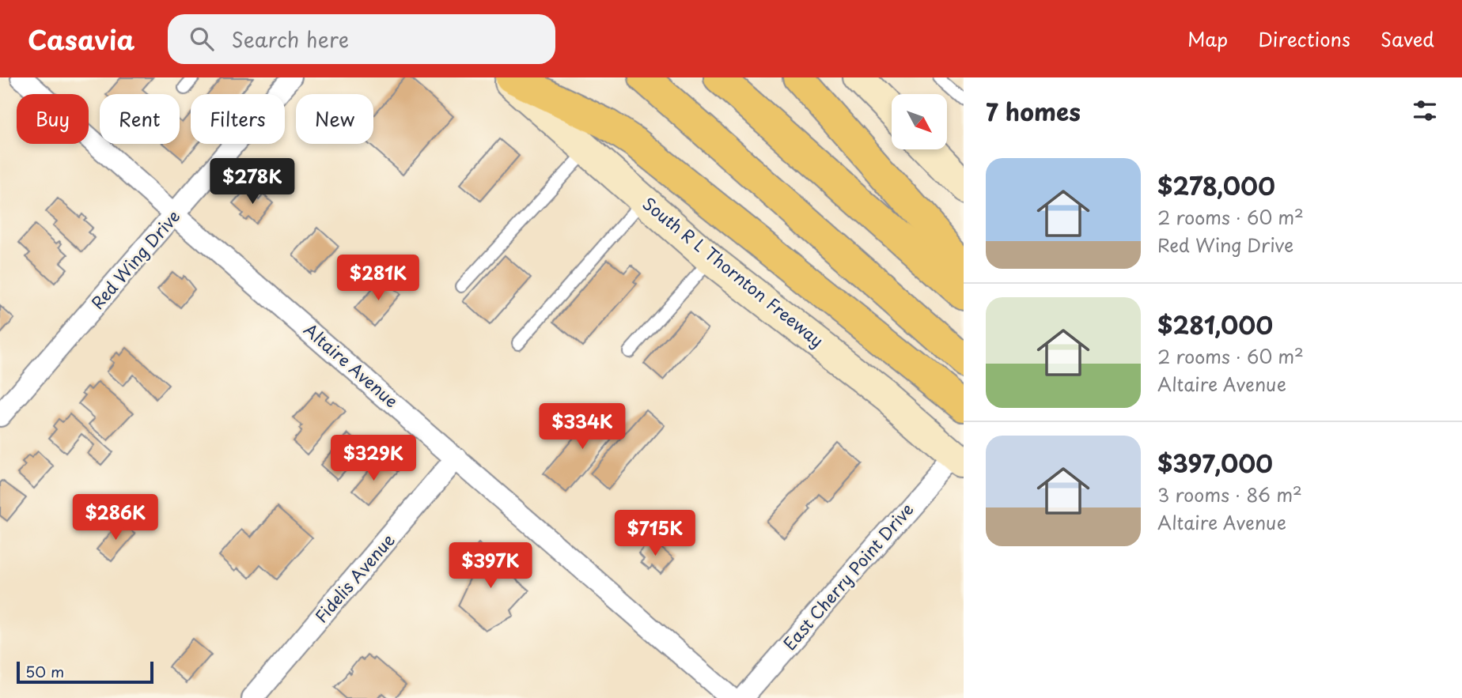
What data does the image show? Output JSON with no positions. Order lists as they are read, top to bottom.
{
  "streets": {
    "main road": ["South R L Thornton Freeway"],
    "street": [
      "Red Wing Drive",
      "Altaire Avenue",
      "East Cherry Point Drive",
      "Fidelis Avenue"
    ]
  },
  "crossings": [
    ["Red Wing Drive", "Altaire Avenue"],
    ["South R L Thornton Freeway", "East Cherry Point Drive"],
    ["Altaire Avenue", "Fidelis Avenue"]
  ],
  "scale_bar": "50 m",
  "north": "bottom right",
  "page": {
    "header": "Casavia",
    "search": "Search here",
    "nav": ["Map", "Directions", "Saved"],
    "heading": "7 homes",
    "chip": [
      "Buy",
      "Rent",
      "Filters",
      "New"
    ],
    "list": [
      {
        "name": "$278,000",
        "note": "2 rooms · 60 m² · Red Wing Drive"
      },
      {
        "name": "$281,000",
        "note": "2 rooms · 60 m² · Altaire Avenue"
      },
      {
        "name": "$397,000",
        "note": "3 rooms · 86 m² · Altaire Avenue"
      }
    ],
    "price": [
      "$278K",
      "$281K",
      "$334K",
      "$329K",
      "$286K",
      "$715K",
      "$397K"
    ],
    "scale": "50 m"
  }
}
